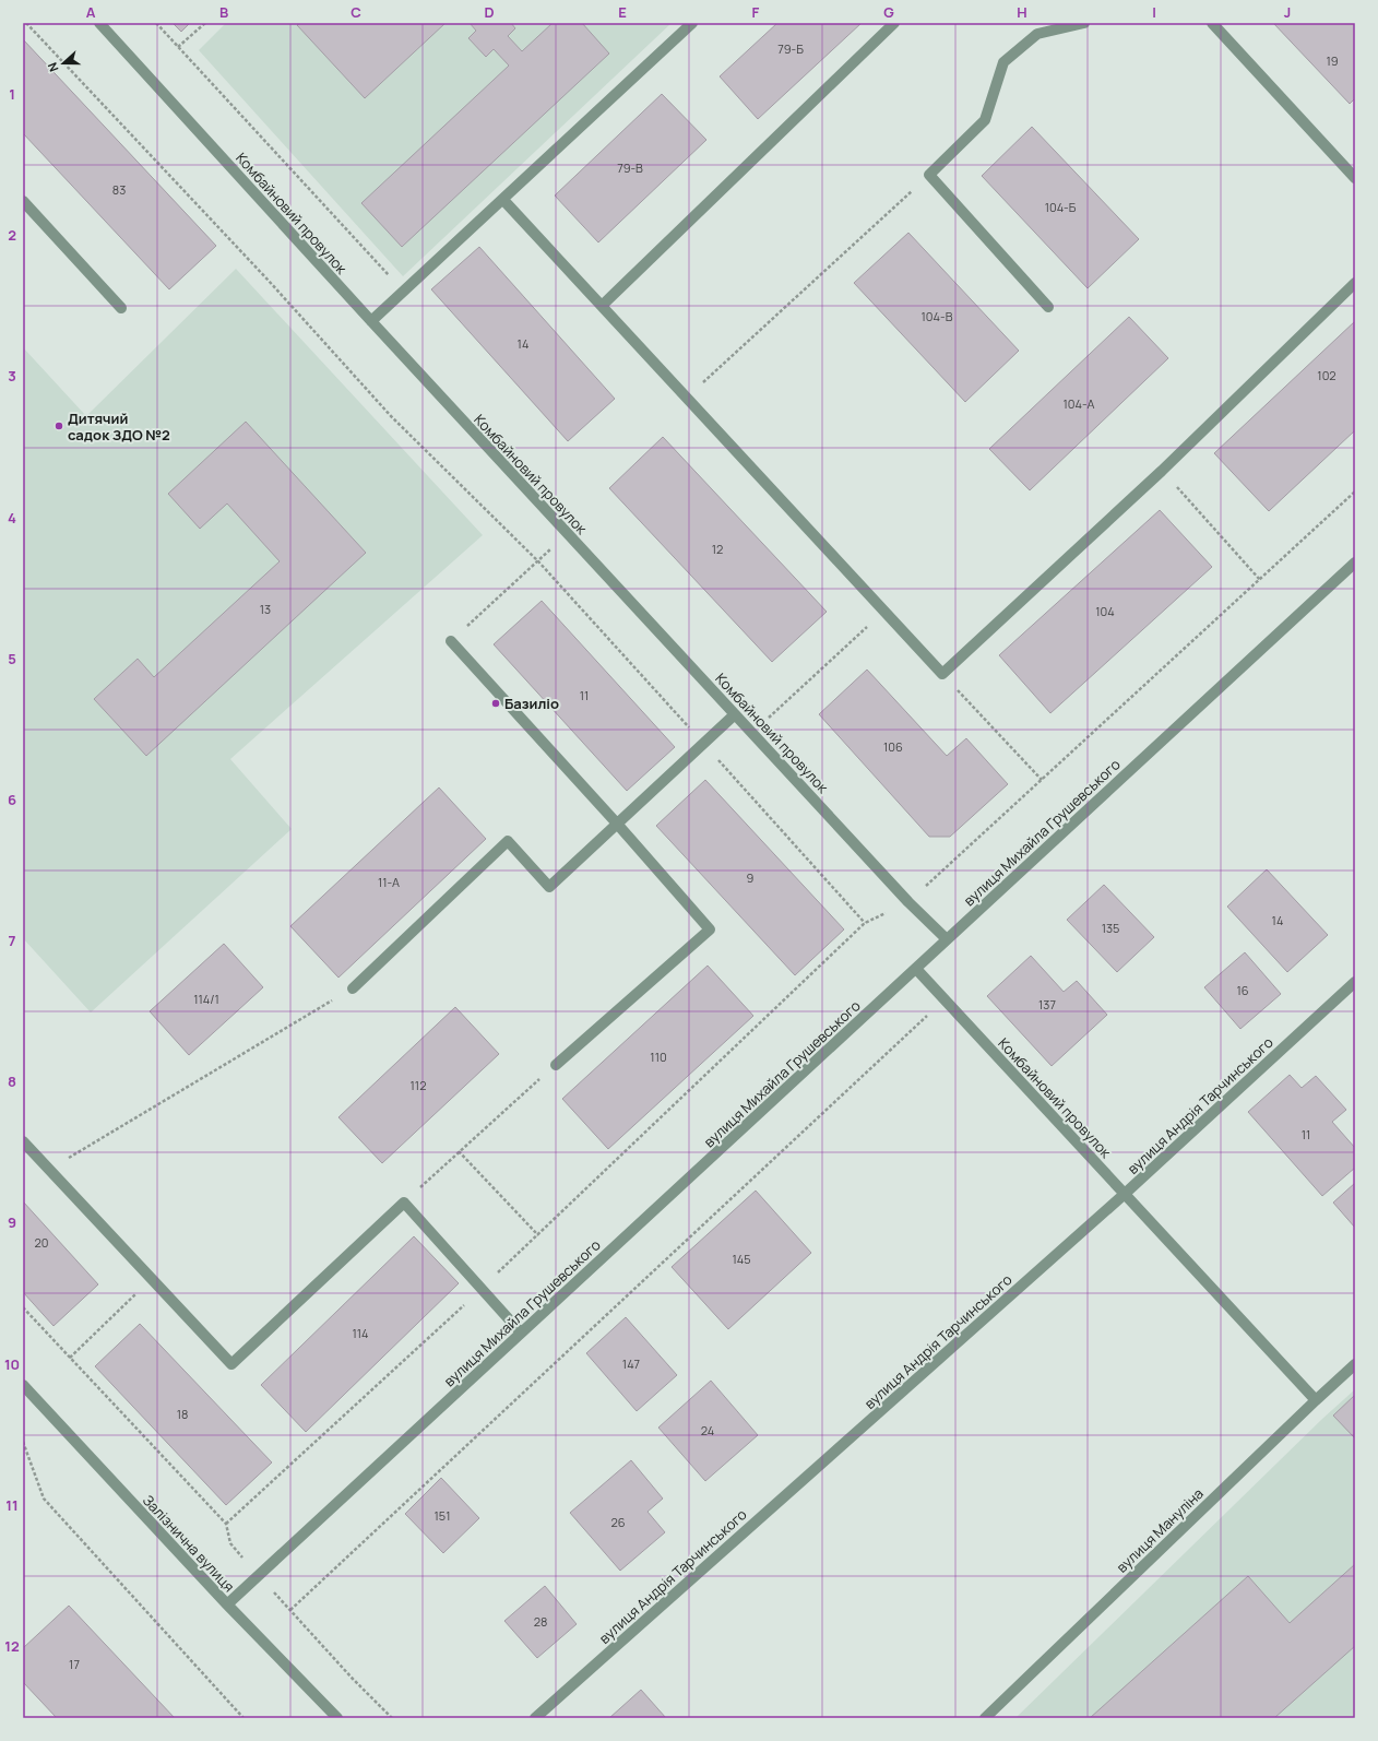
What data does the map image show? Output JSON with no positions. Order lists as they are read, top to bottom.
{
  "streets": {
    "street": [
      "Комбайновий провулок",
      "вулиця Михайла Грушевського",
      "вулиця Андрія Тарчинського",
      "вулиця Мануліна",
      "Залізнична вулиця"
    ]
  },
  "crossings": [
    ["Комбайновий провулок", "вулиця Михайла Грушевського"],
    ["Комбайновий провулок", "вулиця Андрія Тарчинського"],
    ["Комбайновий провулок", "вулиця Мануліна"],
    ["вулиця Михайла Грушевського", "Залізнична вулиця"]
  ],
  "places": ["Дитячий садок ЗДО №2", "Базиліо"],
  "house_numbers": [
    "79-Б",
    "19",
    "79-В",
    "83",
    "104-Б",
    "104-В",
    "14",
    "102",
    "104-А",
    "12",
    "13",
    "104",
    "11",
    "106",
    "9",
    "11-А",
    "14",
    "135",
    "16",
    "114/1",
    "137",
    "110",
    "112",
    "11",
    "20",
    "145",
    "114",
    "147",
    "18",
    "24",
    "151",
    "26",
    "28",
    "17"
  ],
  "north": "left",
  "grid": {
    "columns": [
      "A",
      "B",
      "C",
      "D",
      "E",
      "F",
      "G",
      "H",
      "I",
      "J"
    ],
    "rows": [
      "1",
      "2",
      "3",
      "4",
      "5",
      "6",
      "7",
      "8",
      "9",
      "10",
      "11",
      "12"
    ]
  }
}
